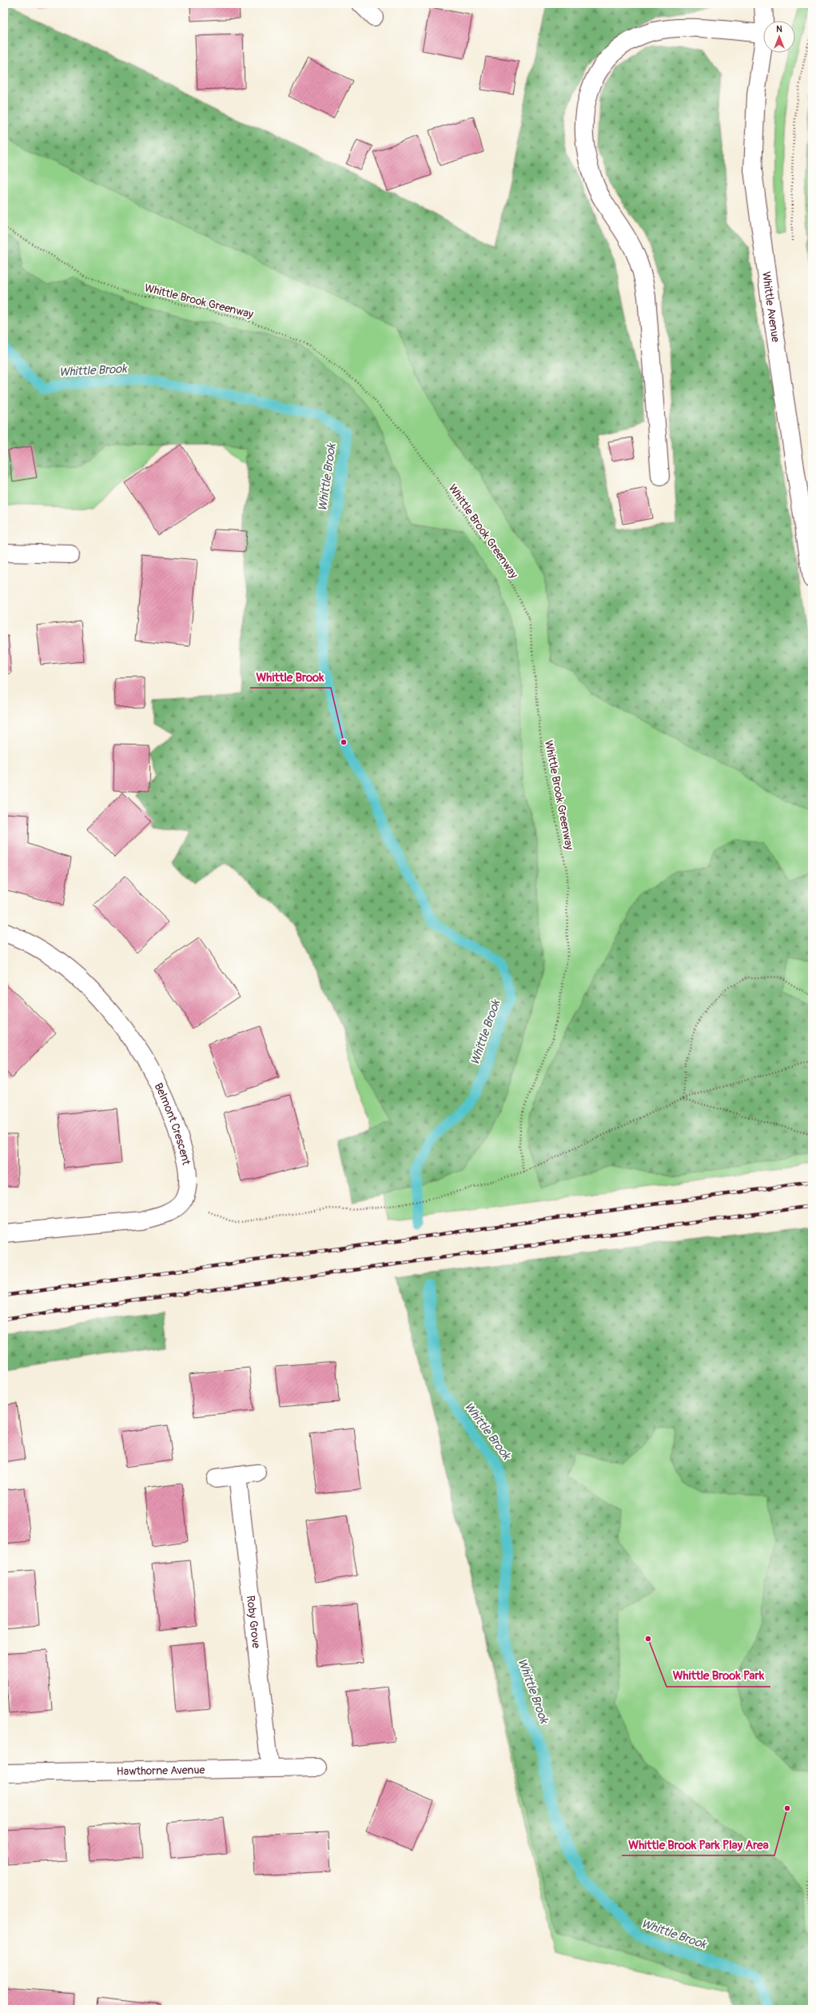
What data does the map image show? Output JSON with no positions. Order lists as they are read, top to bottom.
{
  "streets": {
    "street": [
      "Whittle Avenue",
      "Belmont Crescent",
      "Roby Grove",
      "Hawthorne Avenue"
    ],
    "path": ["Whittle Brook Greenway"]
  },
  "crossings": [
    ["Roby Grove", "Hawthorne Avenue"]
  ],
  "water": ["Whittle Brook"],
  "places": ["Whittle Brook", "Whittle Brook Park", "Whittle Brook Park Play Area"],
  "north": "top"
}
